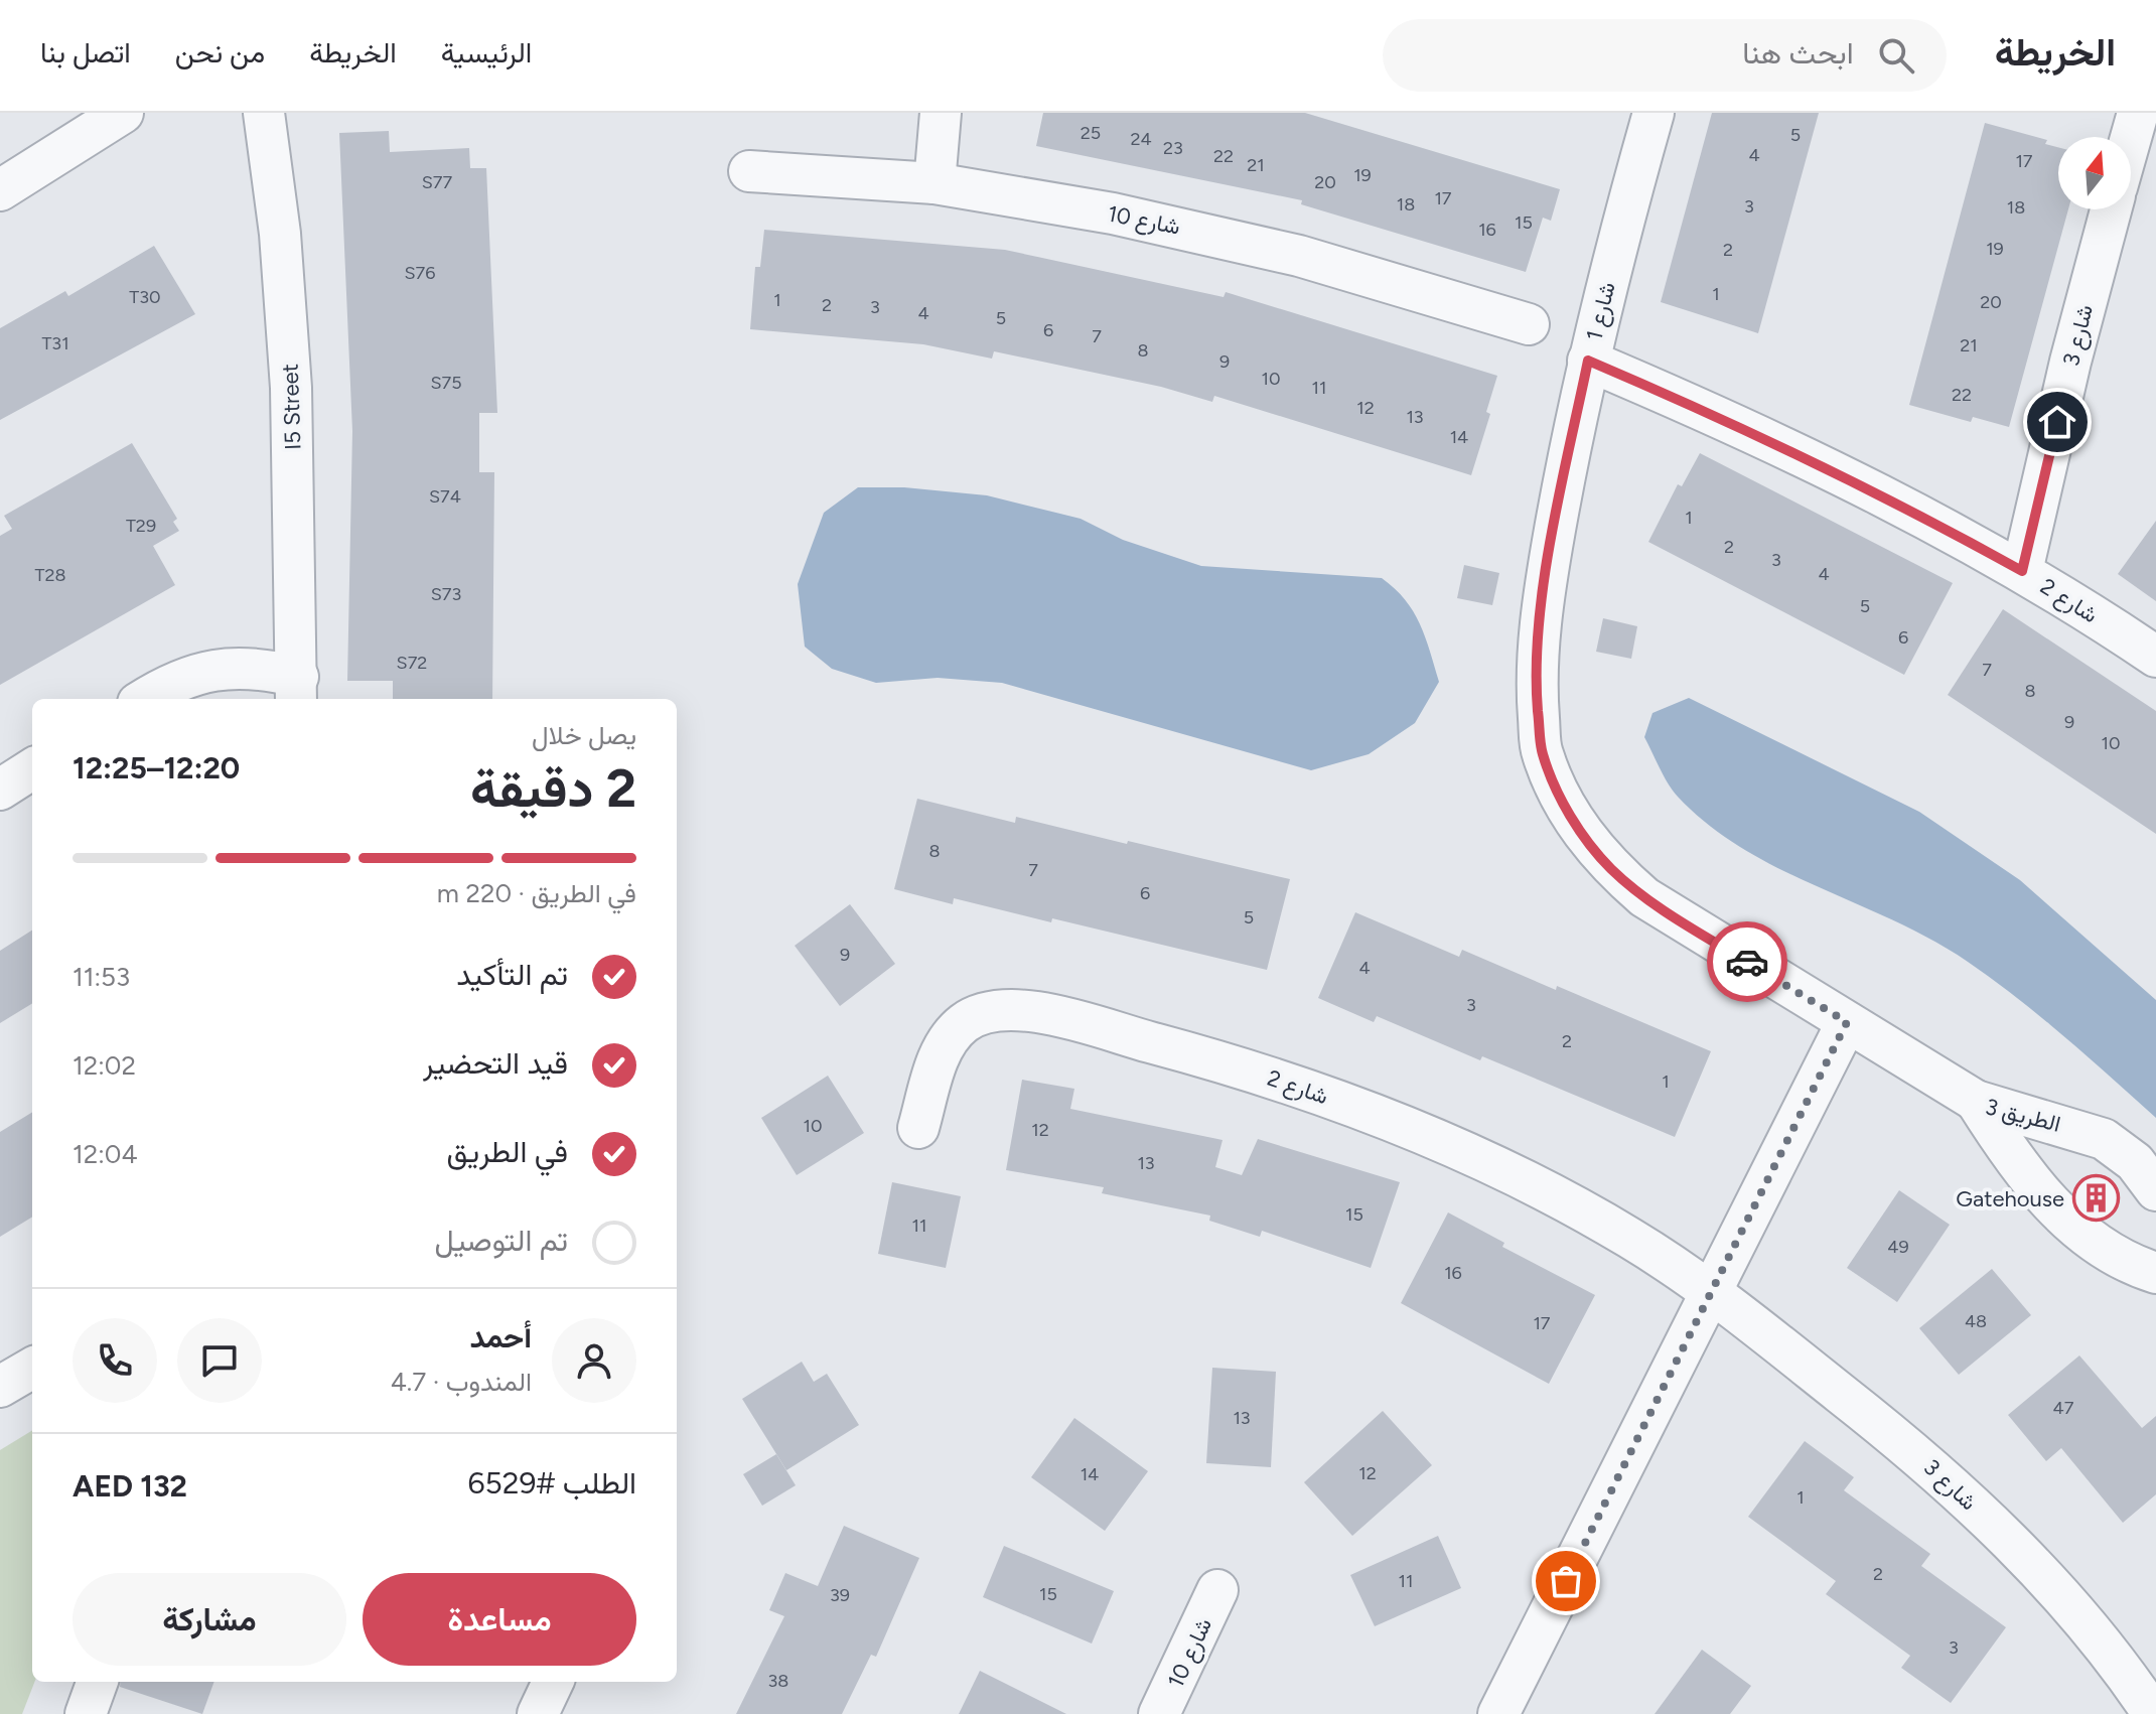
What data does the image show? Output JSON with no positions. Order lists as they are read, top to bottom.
{
  "streets": {
    "street": [
      "شارع 10",
      "شارع 1",
      "شارع 3",
      "I5 Street",
      "شارع 2",
      "3 الطريق"
    ]
  },
  "crossings": [
    ["شارع 1", "شارع 2"],
    ["شارع 3", "شارع 2"]
  ],
  "places": {
    "building": ["Gatehouse"]
  },
  "house_numbers": [
    "25",
    "5",
    "24",
    "23",
    "4",
    "22",
    "17",
    "21",
    "19",
    "S77",
    "20",
    "17",
    "18",
    "3",
    "18",
    "15",
    "16",
    "19",
    "2",
    "S76",
    "1",
    "T30",
    "1",
    "20",
    "2",
    "3",
    "4",
    "5",
    "6",
    "7",
    "T31",
    "21",
    "8",
    "9",
    "10",
    "S75",
    "11",
    "22",
    "12",
    "13",
    "14",
    "S74",
    "1",
    "T29",
    "2",
    "3",
    "4",
    "T28",
    "S73",
    "5",
    "6",
    "S72",
    "7",
    "8",
    "9",
    "10",
    "8",
    "7",
    "6",
    "5",
    "9",
    "4",
    "3",
    "2",
    "1",
    "10",
    "12",
    "13",
    "15",
    "11",
    "49",
    "16",
    "48",
    "17",
    "47",
    "13",
    "12",
    "14",
    "1",
    "2",
    "11",
    "15",
    "39",
    "3",
    "38"
  ],
  "north": "top",
  "page": {
    "header": "الخريطة",
    "search": "ابحث هنا",
    "nav": [
      "الرئيسية",
      "الخريطة",
      "من نحن",
      "اتصل بنا"
    ],
    "heading": ["2 دقيقة", "يصل خلال", "12:20–12:25"],
    "panel": [
      "أحمد",
      "المندوب · 4.7",
      "الطلب #6529",
      "AED 132"
    ],
    "bar": "في الطريق · 220 m",
    "list": [
      ["تم التأكيد", "11:53"],
      ["قيد التحضير", "12:02"],
      ["في الطريق", "12:04"],
      "تم التوصيل"
    ],
    "buttons": ["مساعدة", "مشاركة"]
  }
}
